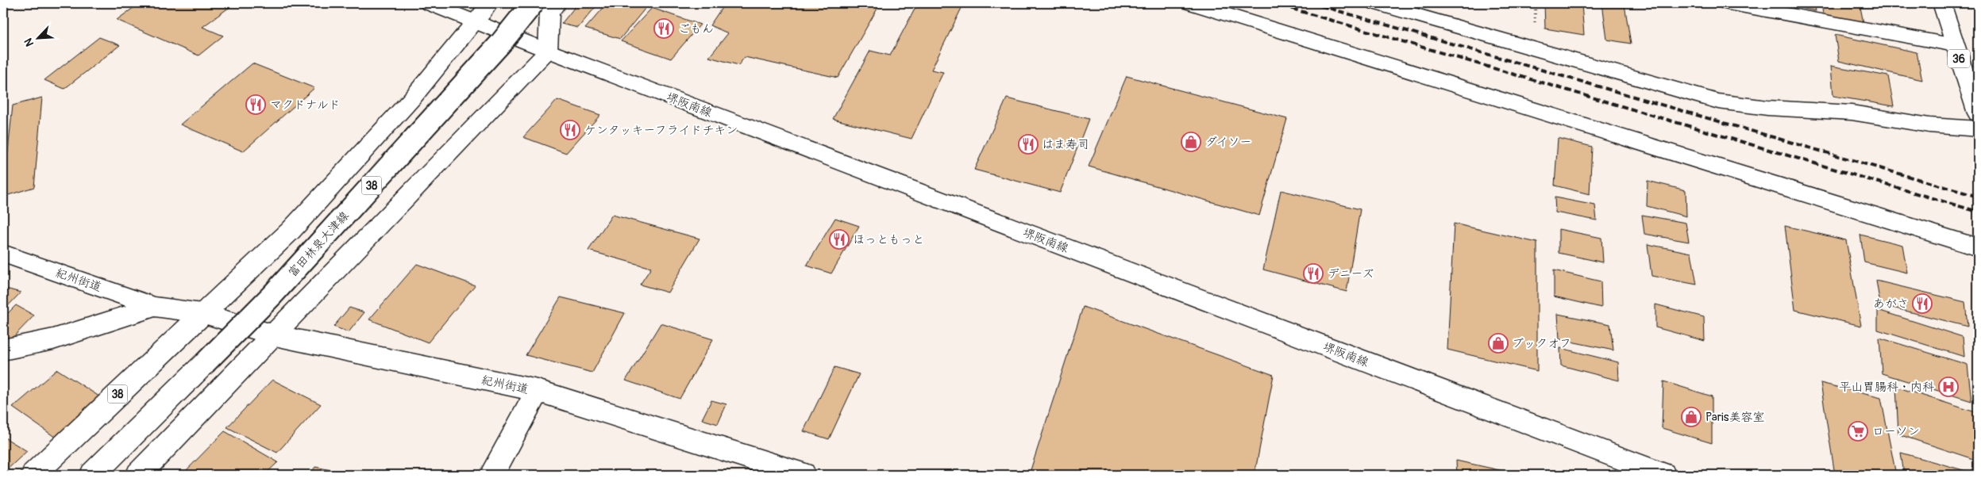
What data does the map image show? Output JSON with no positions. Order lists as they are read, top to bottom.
{
  "streets": {
    "main road": [
      "36",
      "堺阪南線",
      "38",
      "富田林泉大津線",
      "紀州街道"
    ]
  },
  "crossings": [
    ["堺阪南線", "38"],
    ["38", "紀州街道"]
  ],
  "places": {
    "restaurant": [
      "ごもん",
      "マクドナルド",
      "ケンタッキーフライドチキン",
      "はま寿司",
      "ほっともっと",
      "デニーズ",
      "あがさ"
    ],
    "shop": ["ダイソー", "ブックオフ", "Paris美容室"],
    "hospital": ["平山胃腸科・内科"],
    "supermarket": ["ローソン"]
  },
  "north": "bottom left"
}
